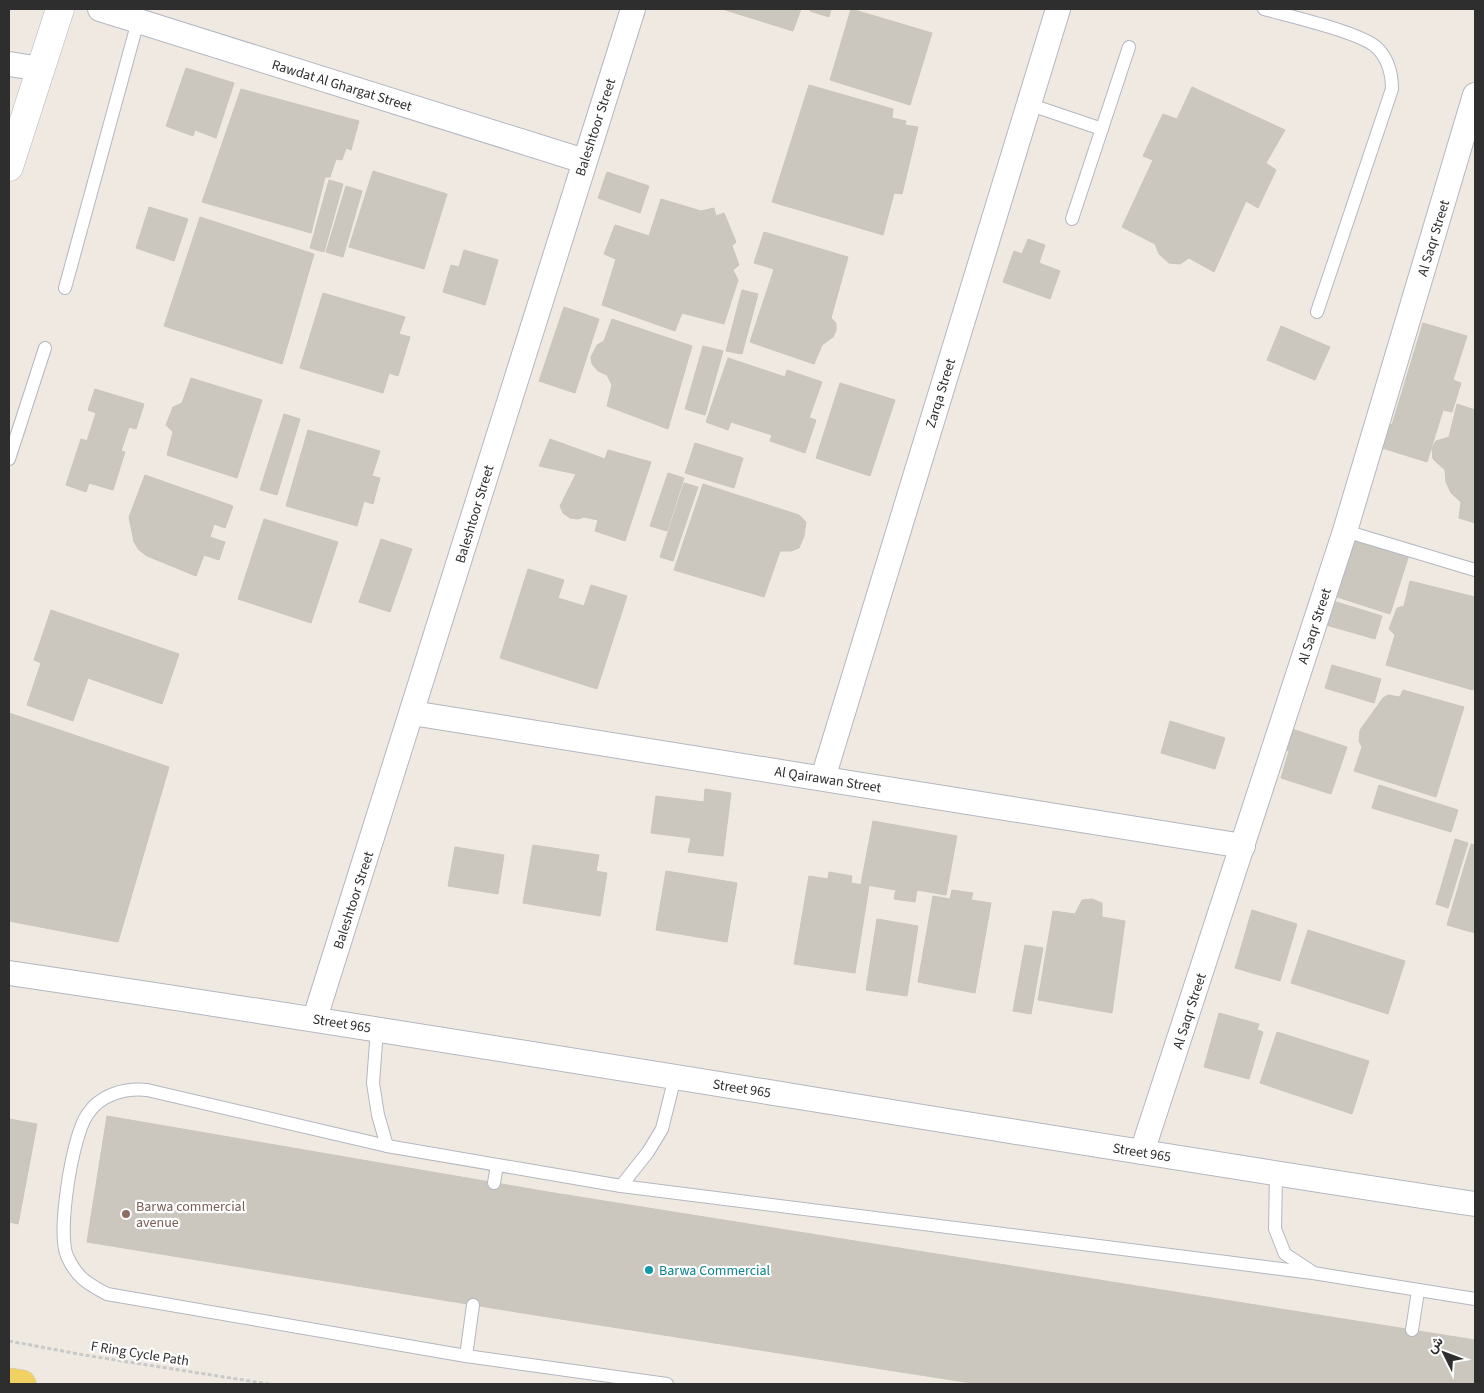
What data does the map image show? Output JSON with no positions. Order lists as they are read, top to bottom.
{
  "streets": {
    "street": [
      "Rawdat Al Ghargat Street",
      "Baleshtoor Street",
      "Al Saqr Street",
      "Zarqa Street",
      "Al Qairawan Street",
      "Street 965"
    ],
    "path": ["F Ring Cycle Path"]
  },
  "crossings": [
    ["Rawdat Al Ghargat Street", "Baleshtoor Street"],
    ["Baleshtoor Street", "Al Qairawan Street"],
    ["Baleshtoor Street", "Street 965"],
    ["Al Saqr Street", "Al Qairawan Street"],
    ["Al Saqr Street", "Street 965"],
    ["Zarqa Street", "Al Qairawan Street"]
  ],
  "places": ["Barwa commercial avenue", "Barwa Commercial"],
  "north": "top left"
}
